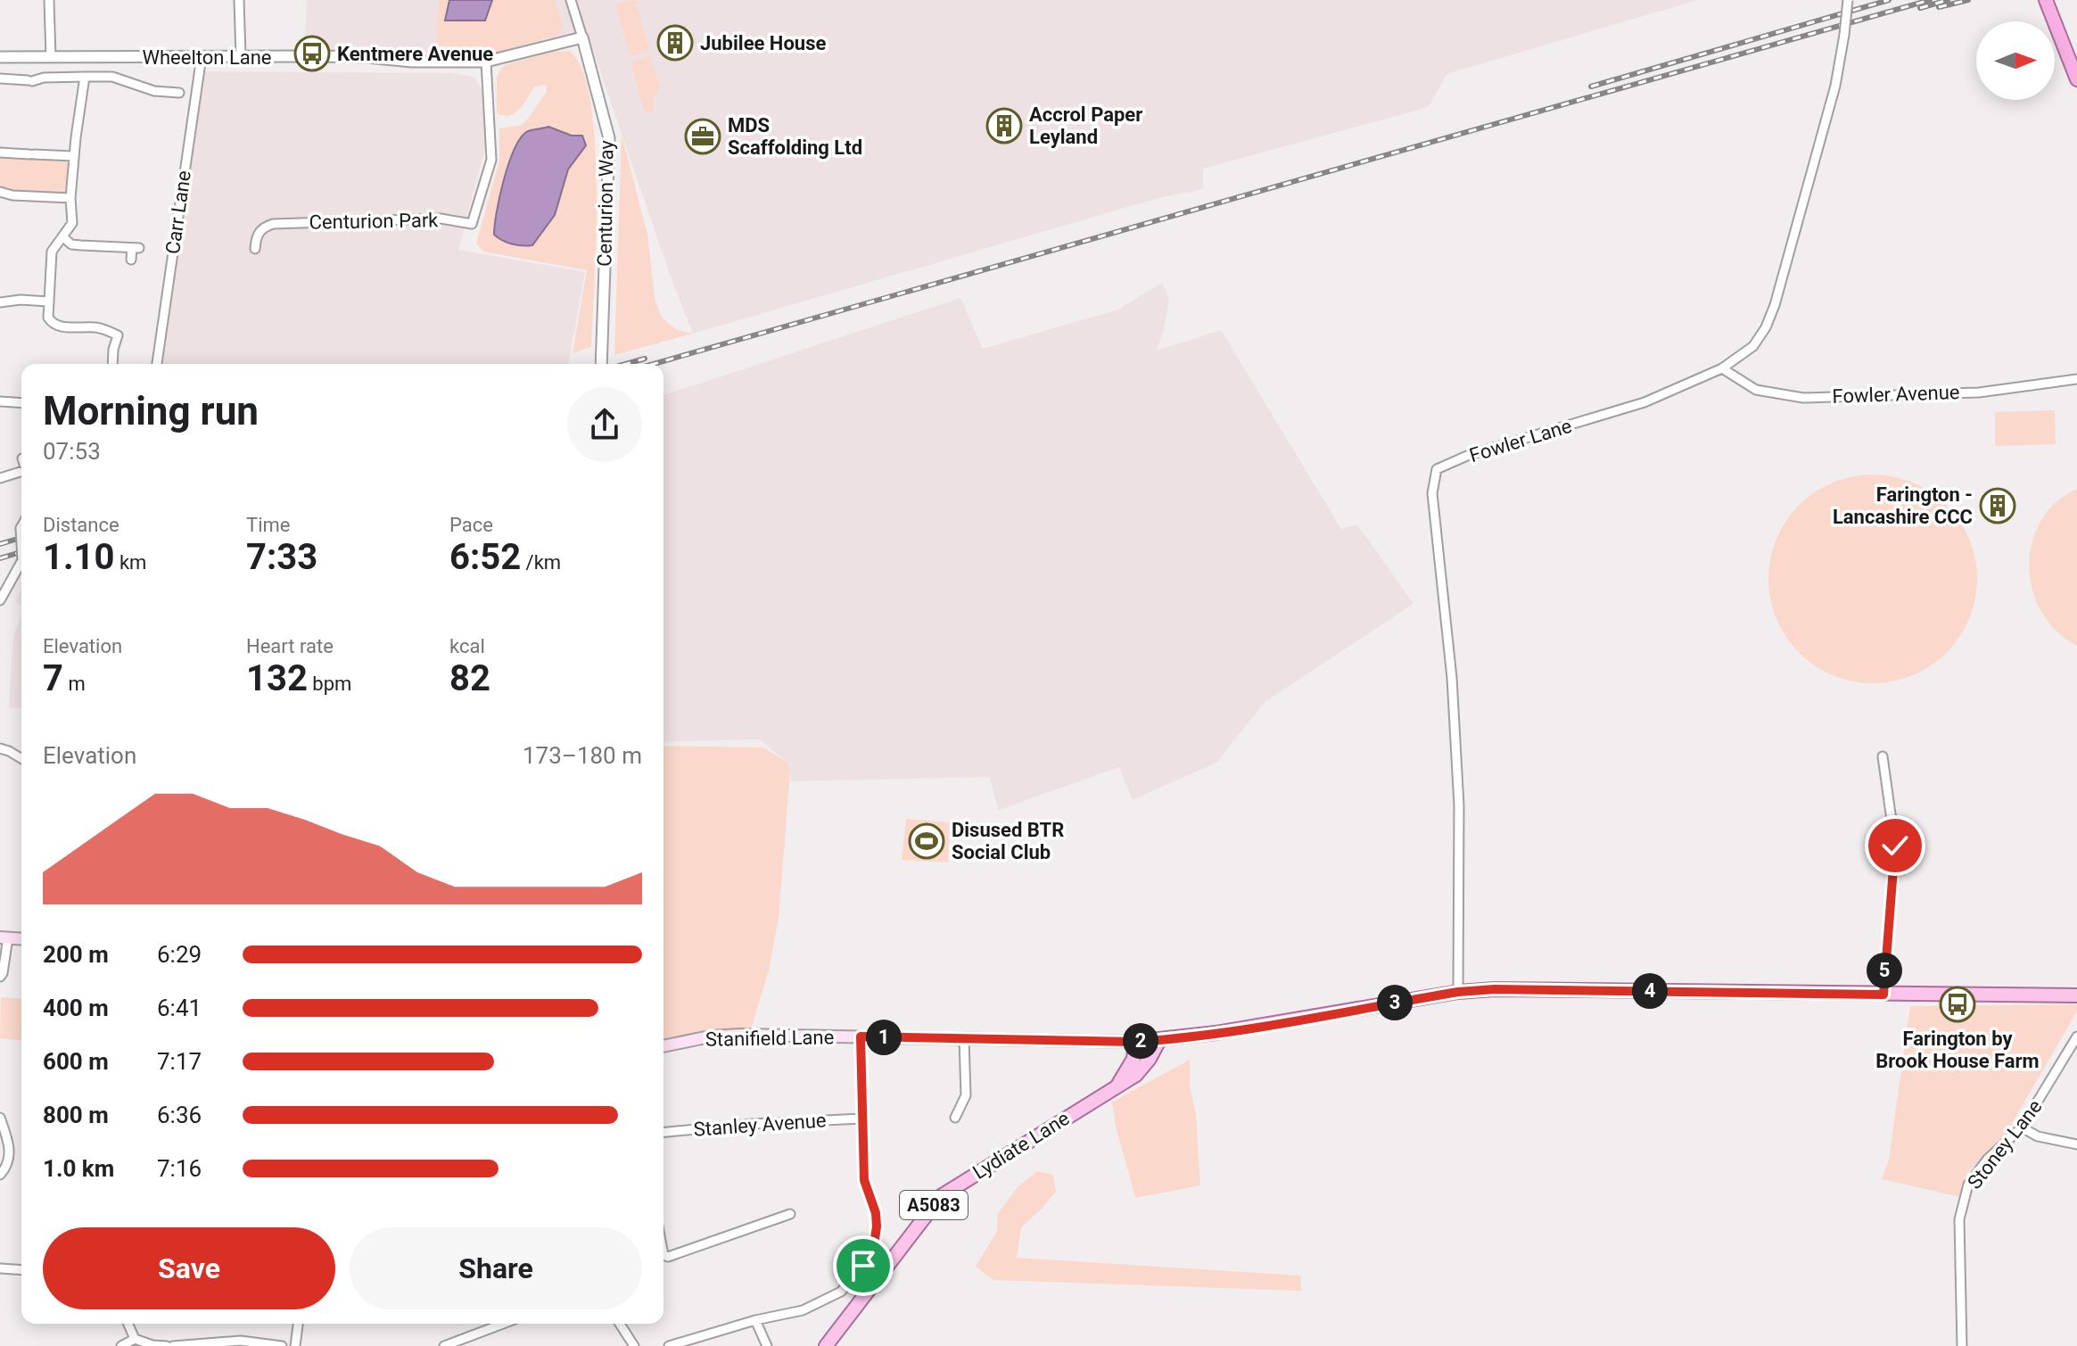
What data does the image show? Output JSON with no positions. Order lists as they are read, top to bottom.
{
  "streets": {
    "main road": ["Stanifield Lane", "Lydiate Lane", "A5083"],
    "street": [
      "Wheelton Lane",
      "Centurion Way",
      "Carr Lane",
      "Centurion Park",
      "Fowler Avenue",
      "Fowler Lane",
      "Stanley Avenue",
      "Stoney Lane"
    ]
  },
  "crossings": [
    ["Wheelton Lane", "Centurion Way"],
    ["Wheelton Lane", "Carr Lane"],
    ["Wheelton Lane", "Centurion Park"],
    ["Fowler Avenue", "Fowler Lane"],
    ["Fowler Lane", "Stanifield Lane"],
    ["Stanifield Lane", "Lydiate Lane"]
  ],
  "places": {
    "building": ["Jubilee House", "Accrol Paper Leyland", "Farington - Lancashire CCC"],
    "bus stop": ["Kentmere Avenue", "Farington by Brook House Farm"],
    "office": ["MDS Scaffolding Ltd"],
    "sports": ["Disused BTR Social Club"]
  },
  "north": "right",
  "page": {
    "heading": ["Morning run", "07:53"],
    "stats": [
      ["Distance", "1.10 km"],
      ["Time", "7:33"],
      ["Pace", "6:52 /km"],
      ["Elevation", "7 m"],
      ["Heart rate", "132 bpm"],
      ["kcal", "82"]
    ],
    "chart": ["Elevation", "173–180 m"],
    "list": [
      {
        "name": "200 m",
        "note": "6:29"
      },
      {
        "name": "400 m",
        "note": "6:41"
      },
      {
        "name": "600 m",
        "note": "7:17"
      },
      {
        "name": "800 m",
        "note": "6:36"
      },
      {
        "name": "1.0 km",
        "note": "7:16"
      }
    ],
    "pins": [
      "5",
      "4",
      "3",
      "1",
      "2"
    ],
    "buttons": ["Save", "Share"]
  }
}
